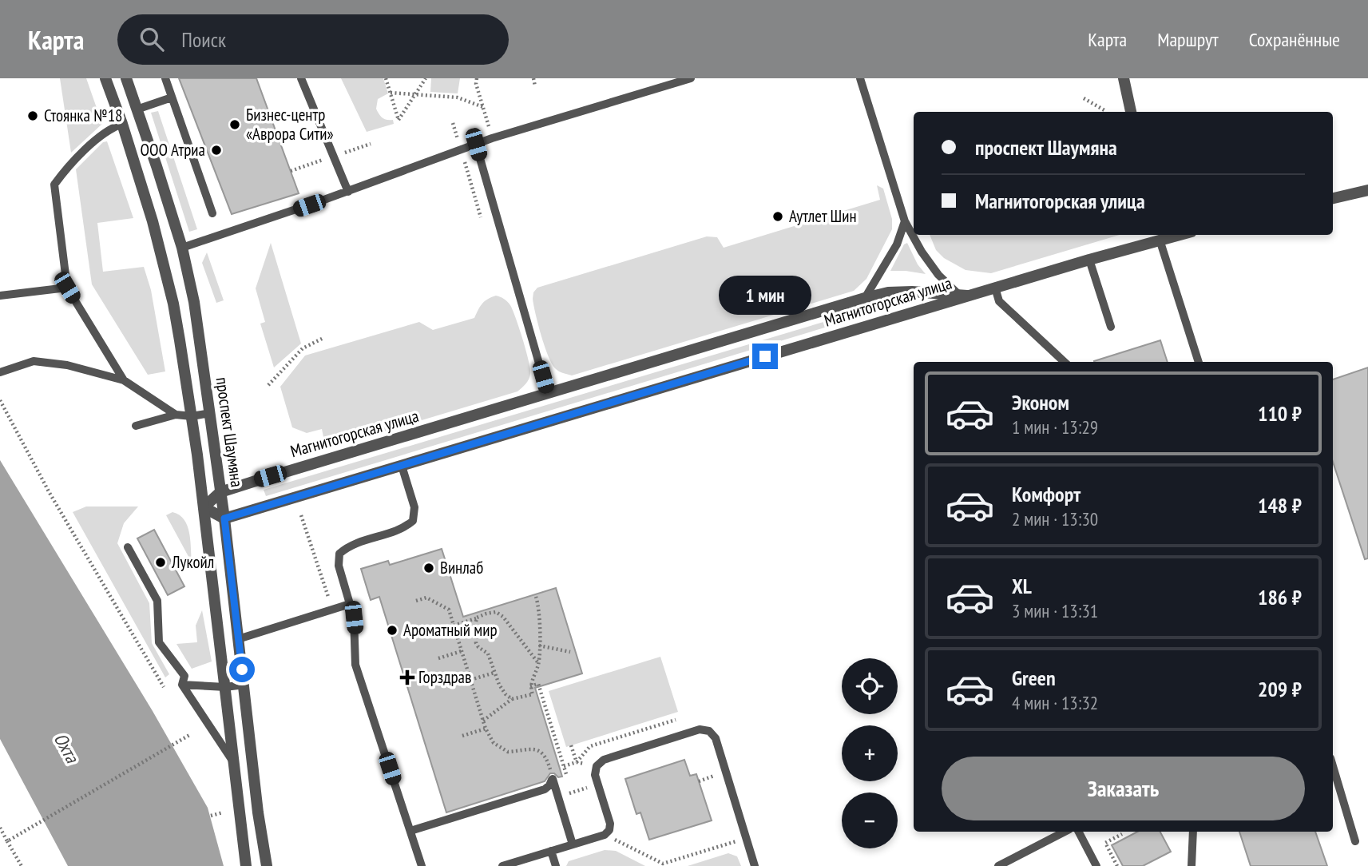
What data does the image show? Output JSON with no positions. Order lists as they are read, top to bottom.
{
  "streets": {
    "street": ["Магнитогорская улица", "проспект Шаумяна"]
  },
  "crossings": [
    ["Магнитогорская улица", "проспект Шаумяна"]
  ],
  "water": ["Охта"],
  "places": {
    "other": [
      "Стоянка №18",
      "Бизнес-центр «Аврора Сити»",
      "ООО Атриа",
      "Аутлет Шин",
      "Лукойл",
      "Винлаб",
      "Ароматный мир"
    ],
    "health": ["Горздрав"]
  },
  "page": {
    "header": "Карта",
    "search": "Поиск",
    "nav": ["Карта", "Маршрут", "Сохранённые"],
    "banner": ["проспект Шаумяна", "Магнитогорская улица"],
    "bubble": "1 мин",
    "list": [
      {
        "name": "Эконом",
        "note": "1 мин · 13:29",
        "value": "110 ₽"
      },
      {
        "name": "Комфорт",
        "note": "2 мин · 13:30",
        "value": "148 ₽"
      },
      {
        "name": "XL",
        "note": "3 мин · 13:31",
        "value": "186 ₽"
      },
      {
        "name": "Green",
        "note": "4 мин · 13:32",
        "value": "209 ₽"
      }
    ],
    "map_buttons": ["+", "−"],
    "buttons": "Заказать"
  }
}
